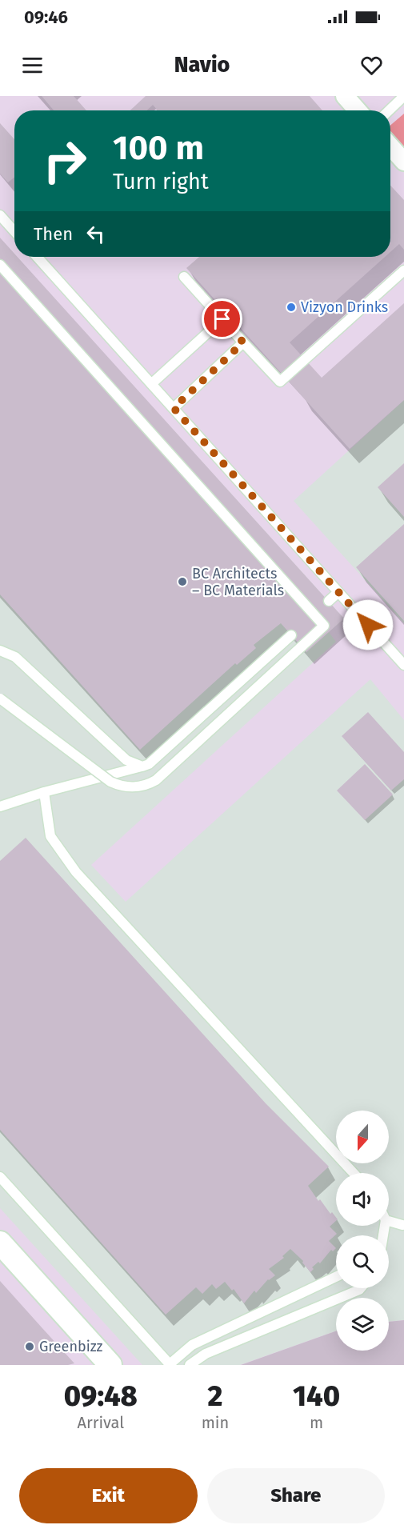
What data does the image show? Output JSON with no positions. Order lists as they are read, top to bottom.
{
  "places": ["Vizyon Drinks", "BC Architects – BC Materials", "Greenbizz"],
  "north": "bottom",
  "page": {
    "status": "09:46",
    "header": "Navio",
    "turn": ["100 m", "Turn right"],
    "then": "Then",
    "eta": [
      "09:48",
      "Arrival",
      "2",
      "min",
      "140",
      "m"
    ],
    "buttons": ["Exit", "Share"]
  }
}
